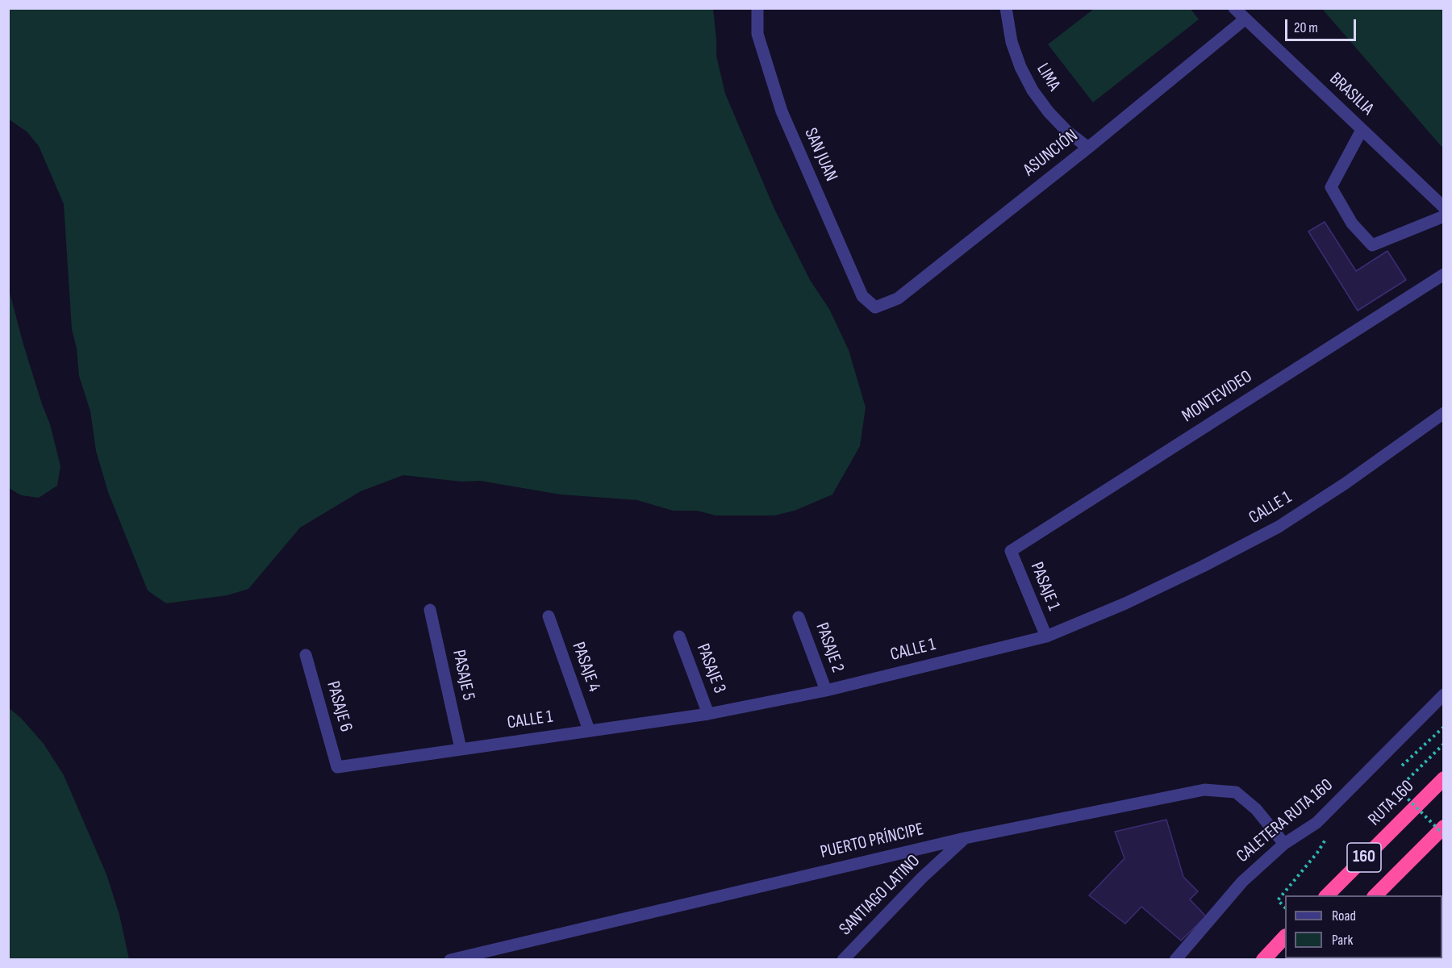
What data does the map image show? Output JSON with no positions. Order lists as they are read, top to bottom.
{
  "streets": {
    "highway": ["RUTA 160", "160"],
    "street": [
      "LIMA",
      "BRASILIA",
      "ASUNCIÓN",
      "SAN JUAN",
      "MONTEVIDEO",
      "CALLE 1",
      "PASAJE 1",
      "PASAJE 2",
      "PASAJE 4",
      "PASAJE 3",
      "PASAJE 5",
      "PASAJE 6",
      "CALETERA RUTA 160",
      "PUERTO PRÍNCIPE",
      "SANTIAGO LATINO"
    ]
  },
  "crossings": [
    ["LIMA", "ASUNCIÓN"],
    ["BRASILIA", "ASUNCIÓN"],
    ["ASUNCIÓN", "SAN JUAN"],
    ["MONTEVIDEO", "PASAJE 1"],
    ["CALLE 1", "PASAJE 1"],
    ["CALLE 1", "PASAJE 2"],
    ["CALLE 1", "PASAJE 4"],
    ["CALLE 1", "PASAJE 3"],
    ["CALLE 1", "PASAJE 5"],
    ["CALLE 1", "PASAJE 6"],
    ["CALETERA RUTA 160", "PUERTO PRÍNCIPE"],
    ["PUERTO PRÍNCIPE", "SANTIAGO LATINO"]
  ],
  "legend": ["Road", "Park"],
  "scale_bar": "20 m"
}
